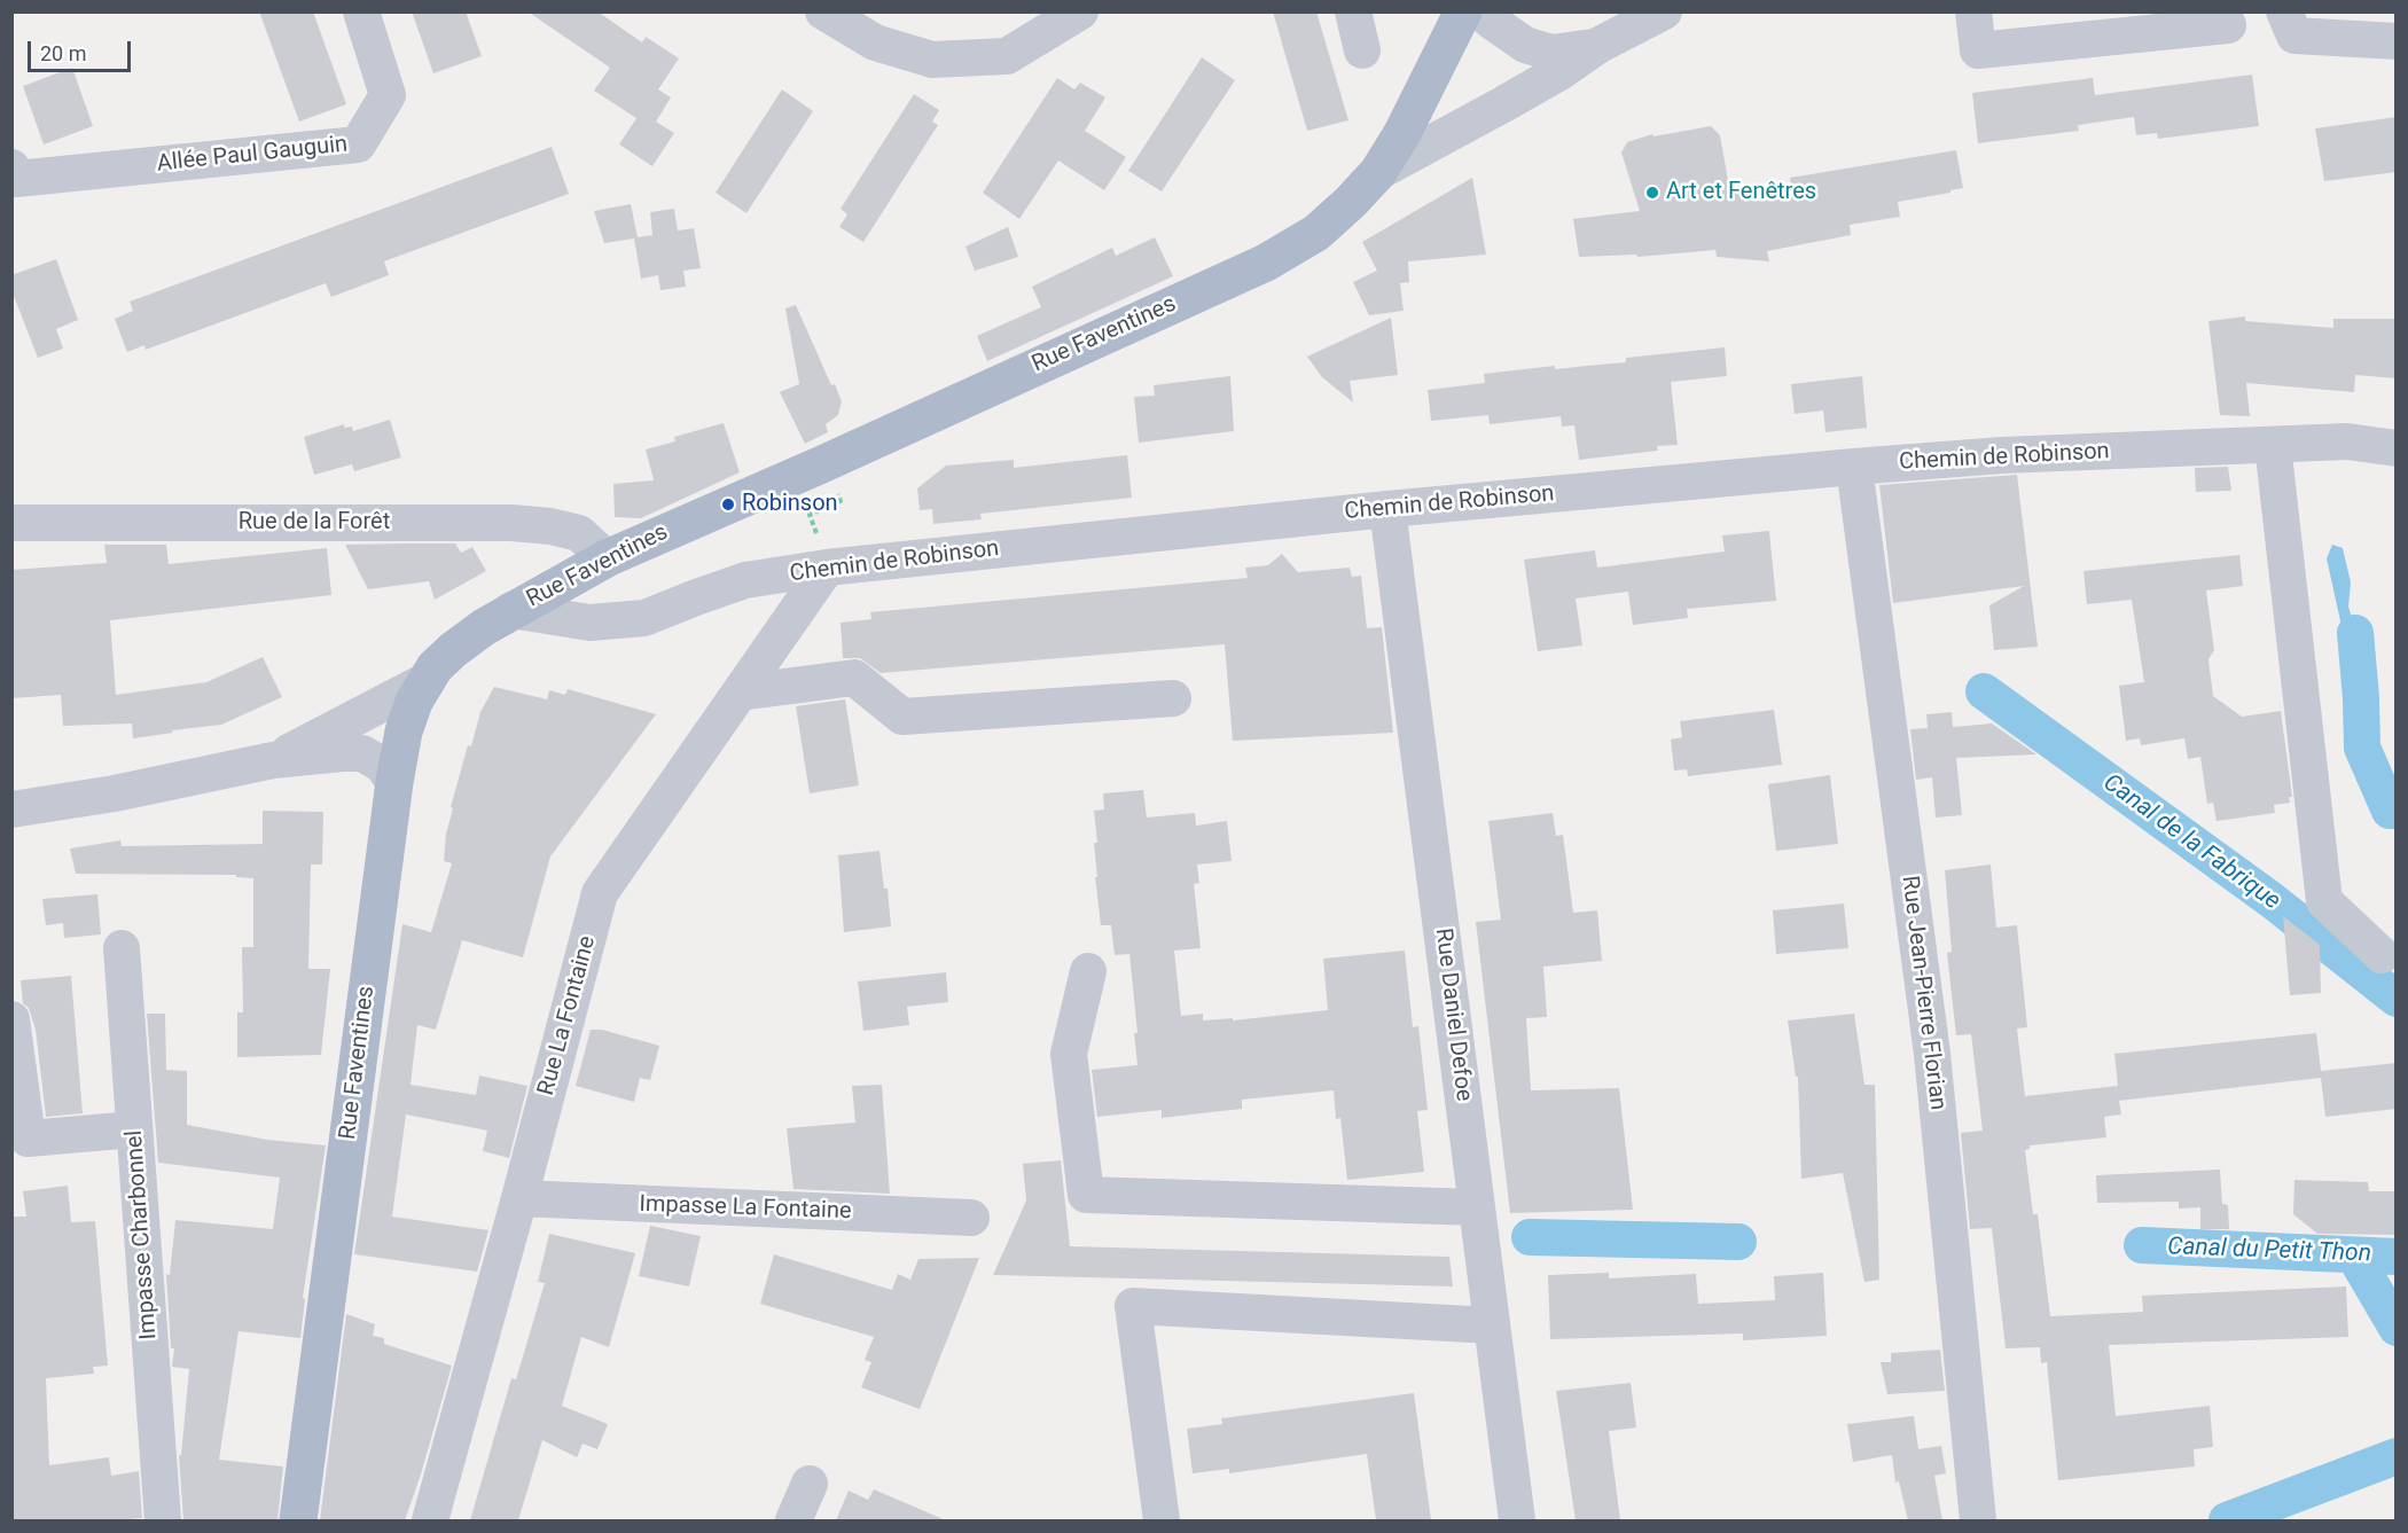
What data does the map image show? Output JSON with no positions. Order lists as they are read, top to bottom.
{
  "streets": {
    "main road": ["Rue Faventines"],
    "street": [
      "Allée Paul Gauguin",
      "Chemin de Robinson",
      "Rue de la Forêt",
      "Rue Jean-Pierre Florian",
      "Rue Daniel Defoe",
      "Rue La Fontaine",
      "Impasse La Fontaine",
      "Impasse Charbonnel"
    ]
  },
  "crossings": [
    ["Rue Faventines", "Chemin de Robinson"],
    ["Rue Faventines", "Rue de la Forêt"],
    ["Chemin de Robinson", "Rue Jean-Pierre Florian"],
    ["Chemin de Robinson", "Rue Daniel Defoe"],
    ["Chemin de Robinson", "Rue La Fontaine"],
    ["Rue La Fontaine", "Impasse La Fontaine"]
  ],
  "water": ["Canal de la Fabrique", "Canal du Petit Thon"],
  "places": ["Art et Fenêtres", "Robinson"],
  "scale_bar": "20 m"
}
